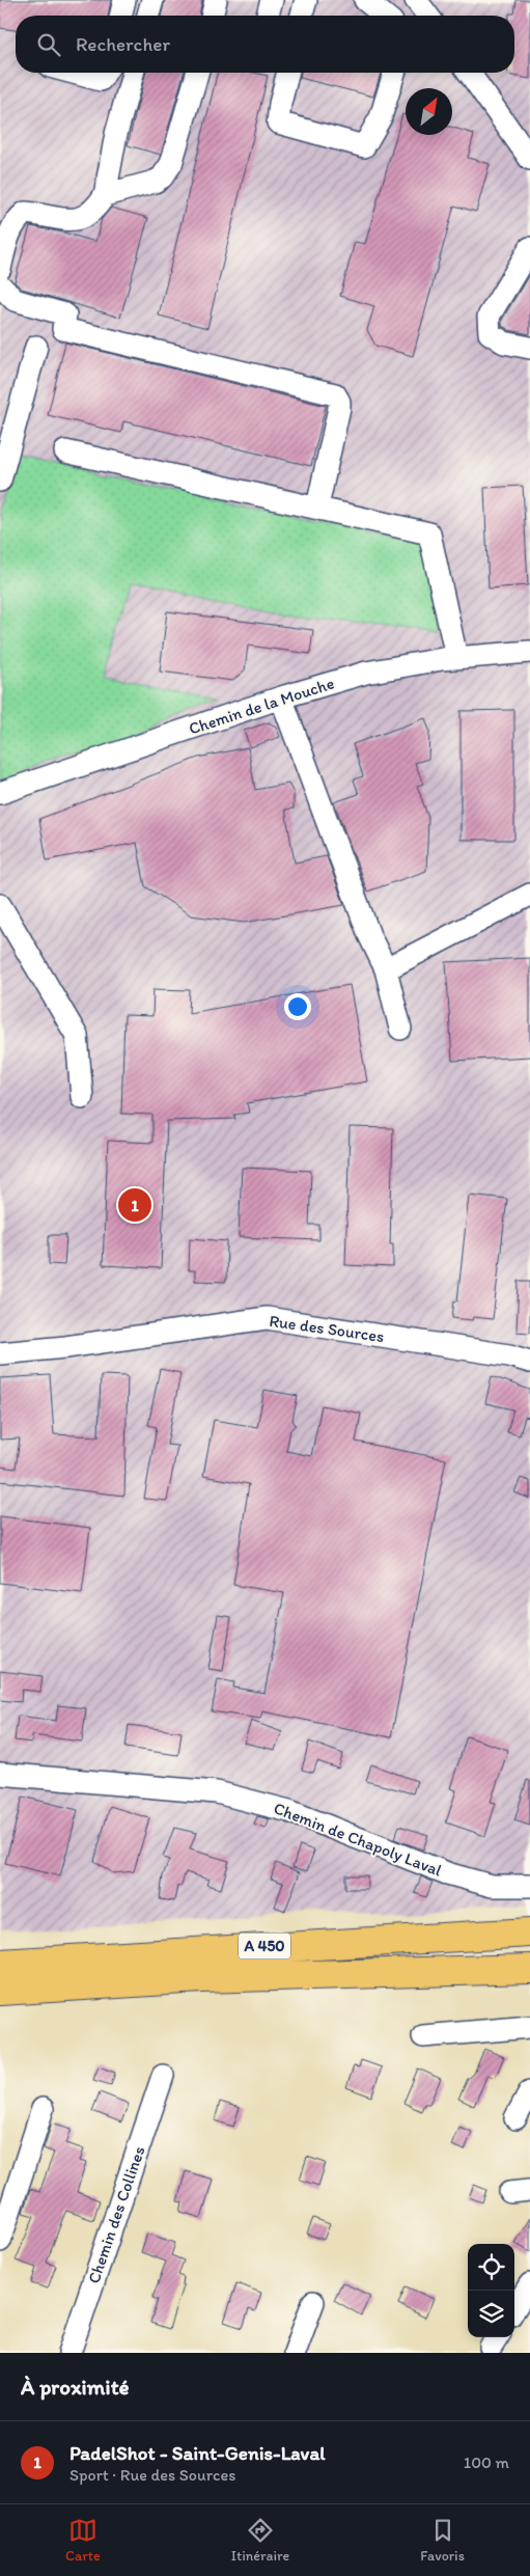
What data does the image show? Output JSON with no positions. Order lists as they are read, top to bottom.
{
  "streets": {
    "highway": ["A 450"],
    "street": [
      "Chemin de la Mouche",
      "Rue des Sources",
      "Chemin de Chapoly Laval",
      "Chemin des Collines"
    ]
  },
  "north": "top right",
  "page": {
    "search": "Rechercher",
    "pins": "1",
    "heading": "À proximité",
    "list": [
      {
        "mark": "1",
        "name": "PadelShot - Saint-Genis-Laval",
        "note": "Sport · Rue des Sources",
        "value": "100 m"
      }
    ],
    "nav": ["Carte", "Itinéraire", "Favoris"]
  }
}
